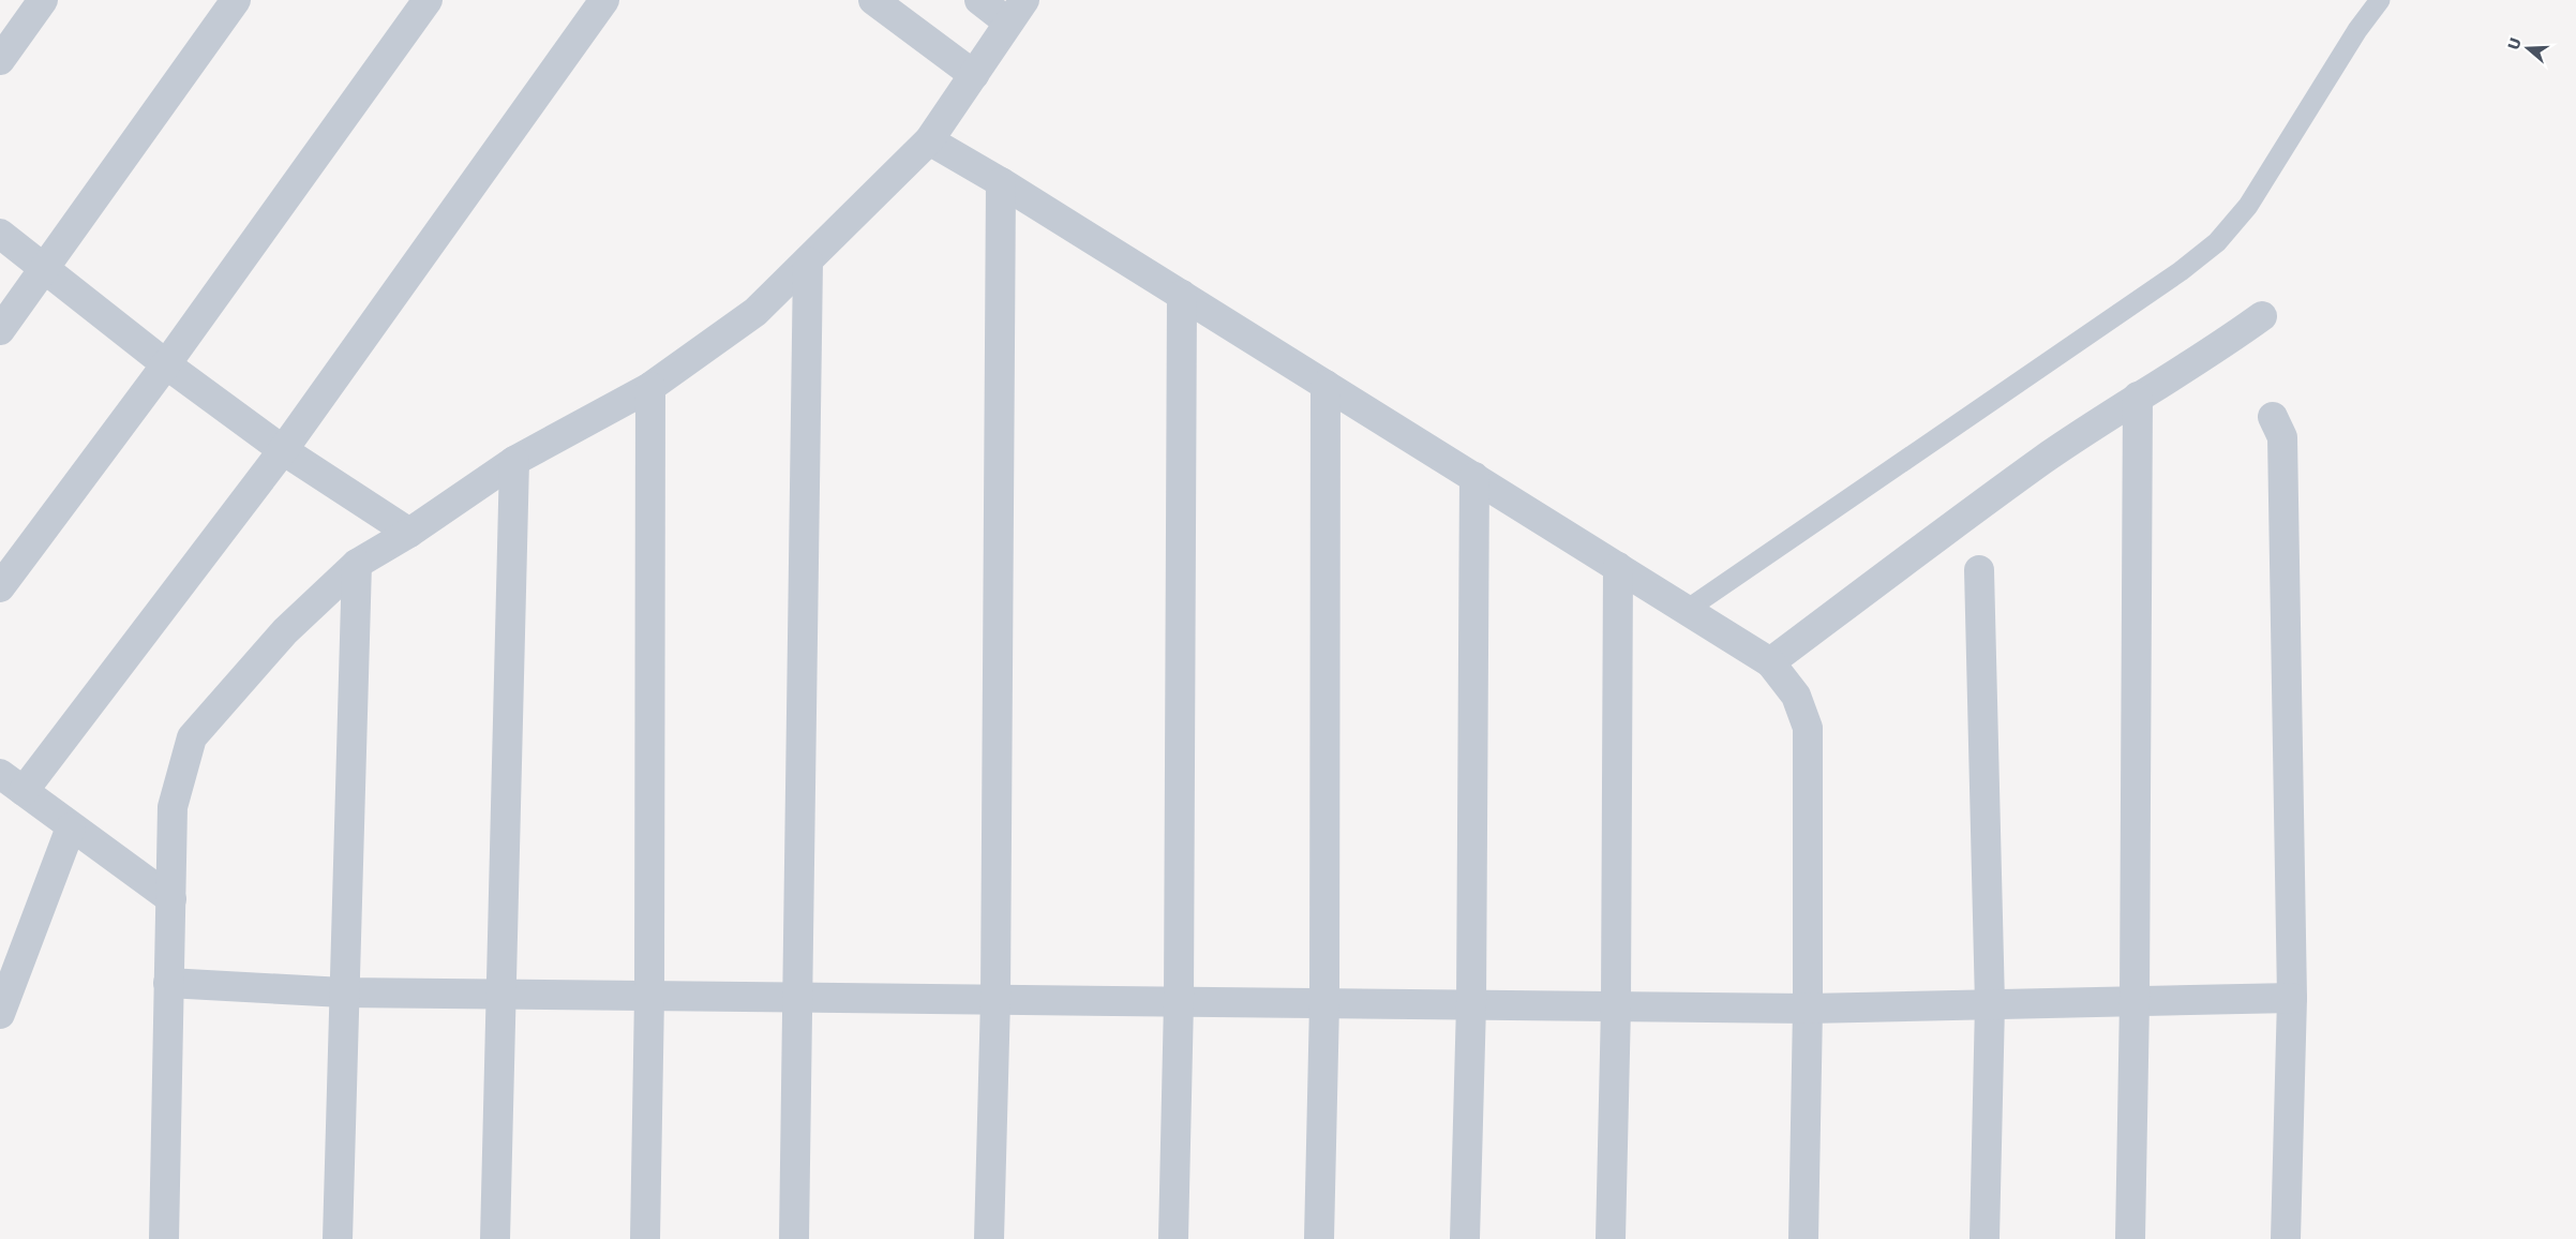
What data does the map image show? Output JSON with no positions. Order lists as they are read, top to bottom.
{
  "north": "left"
}
